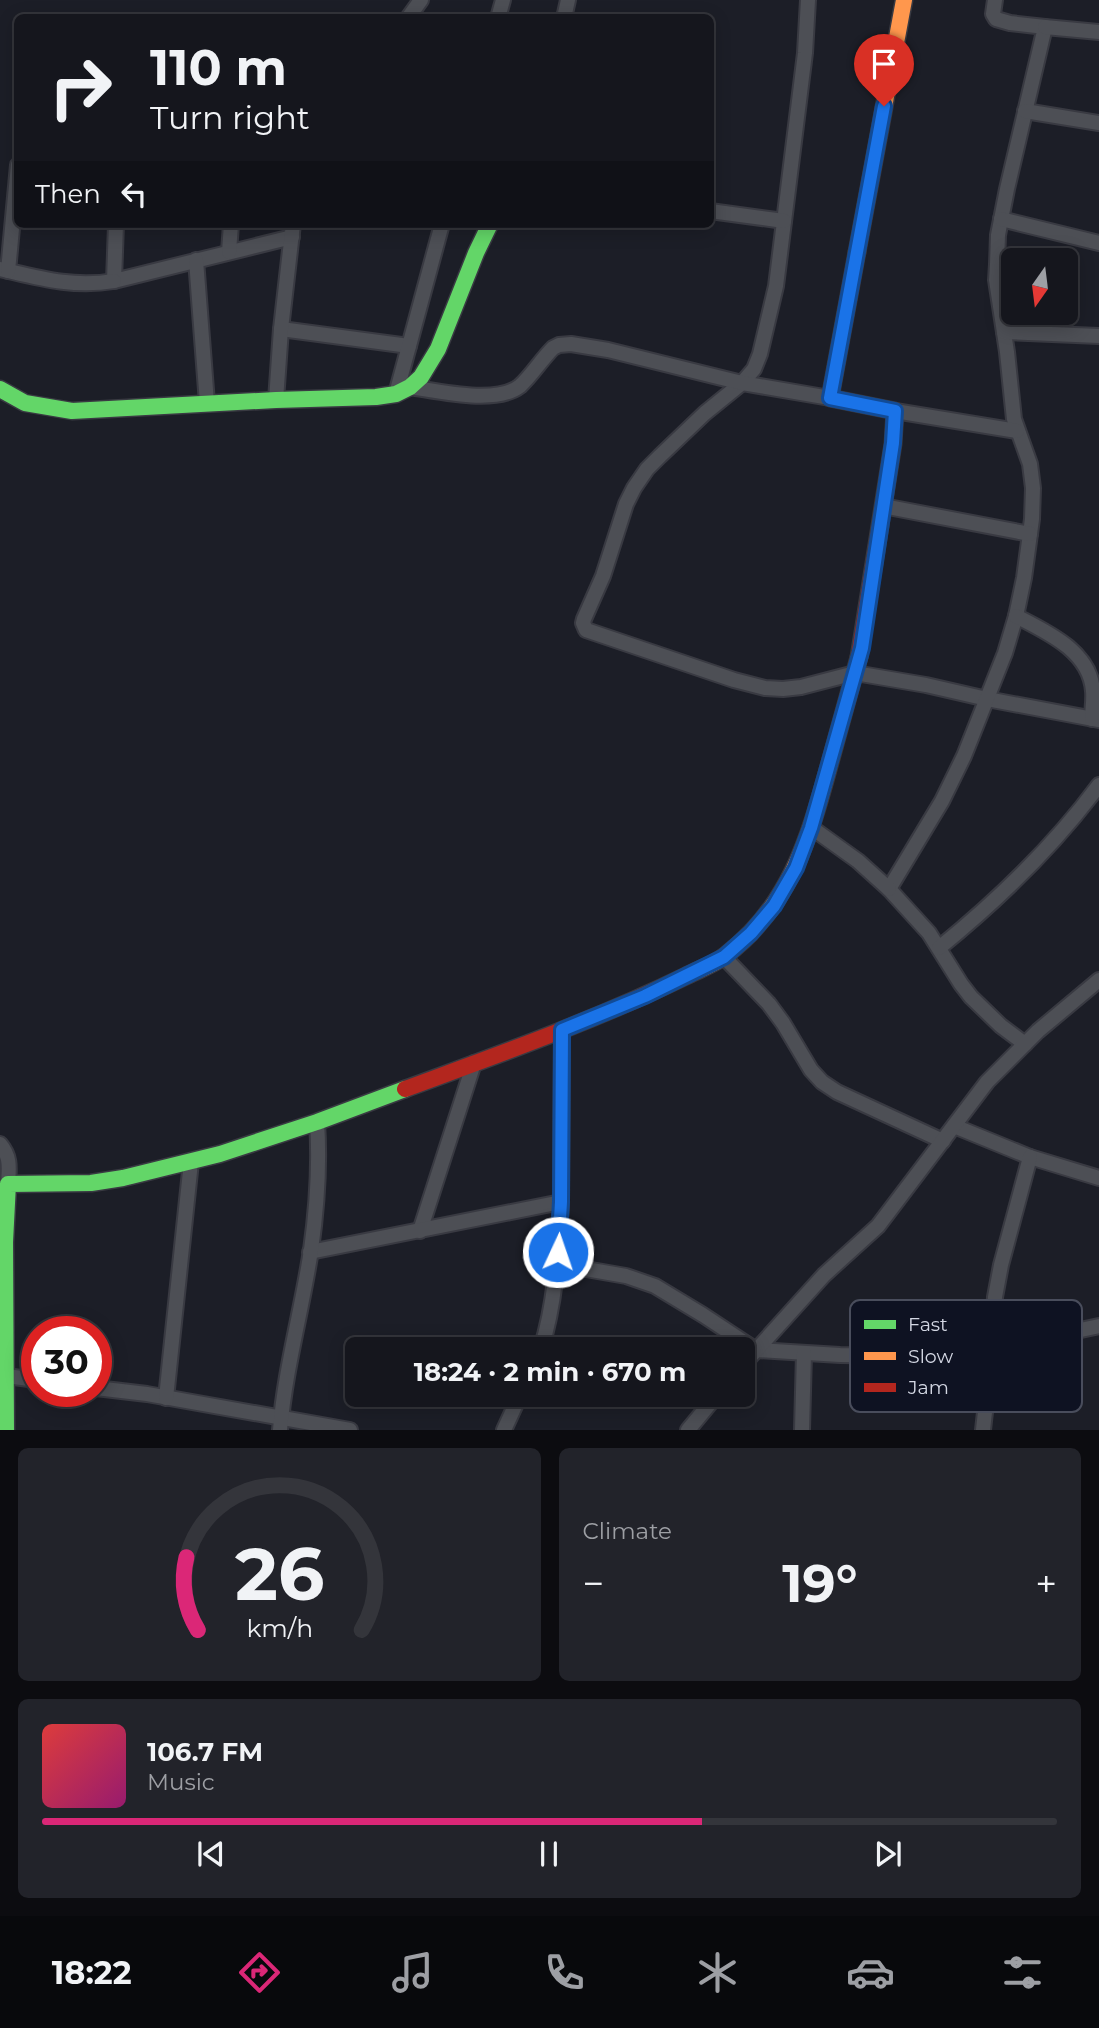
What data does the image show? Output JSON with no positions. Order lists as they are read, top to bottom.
{
  "legend": ["Fast", "Slow", "Jam"],
  "north": "bottom",
  "page": {
    "turn": ["110 m", "Turn right"],
    "then": "Then",
    "limit": "30",
    "trip": "18:24 · 2 min · 670 m",
    "tile": "Climate",
    "heat": ["−", "19°", "+"],
    "song": ["106.7 FM", "Music"],
    "tabs": "18:22",
    "gauge": ["26", "km/h"]
  }
}
